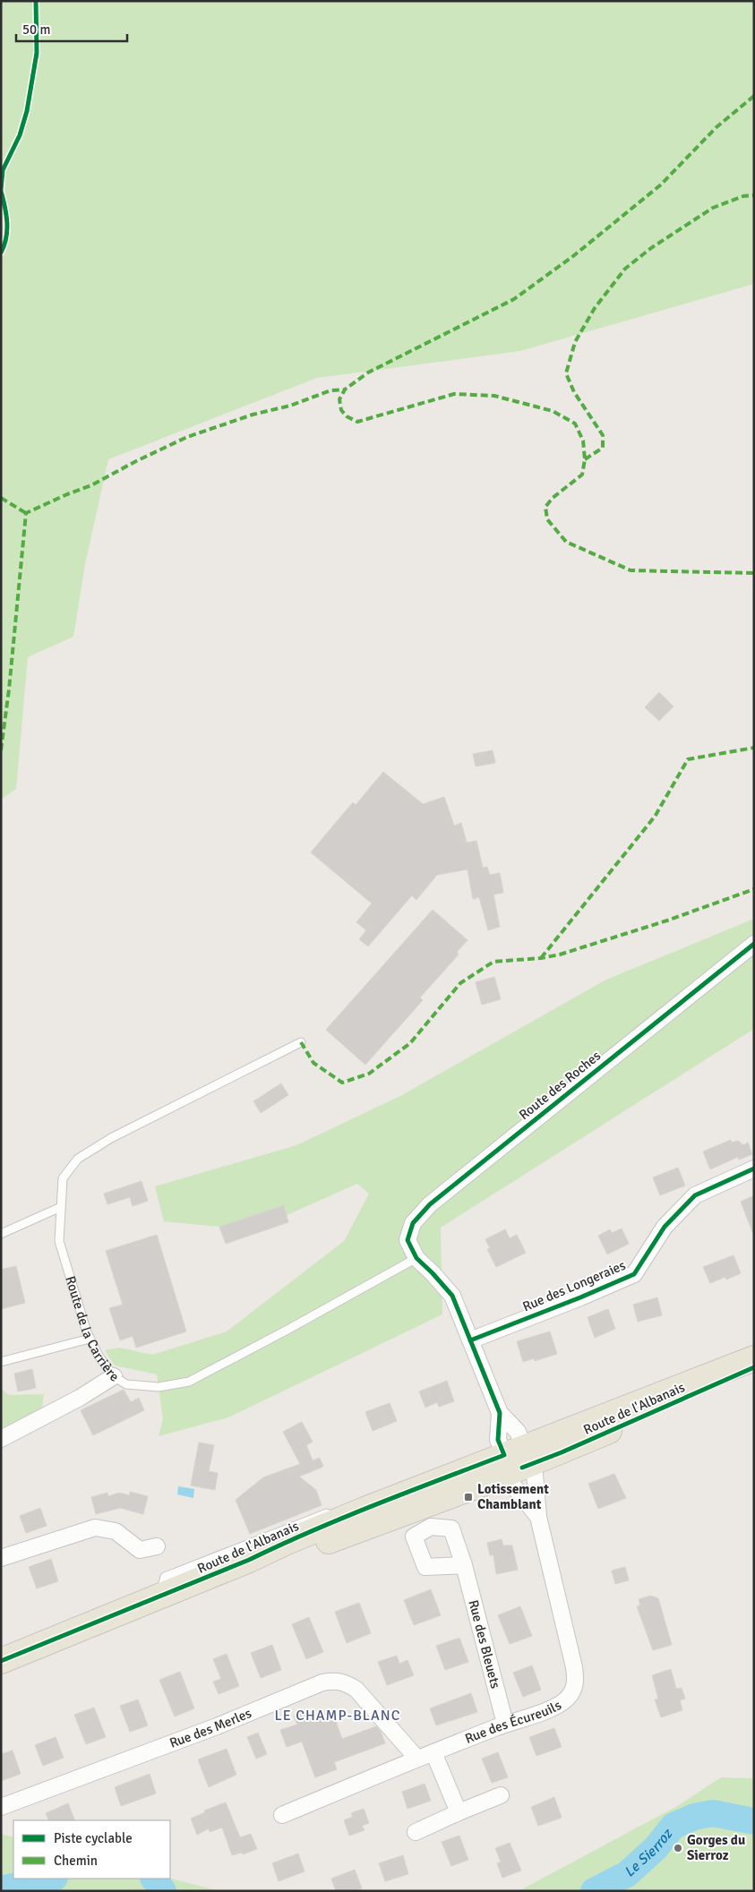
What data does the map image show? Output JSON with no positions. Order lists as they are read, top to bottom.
{
  "streets": {
    "main road": ["Route de l'Albanais"],
    "street": [
      "Route des Roches",
      "Rue des Longeraies",
      "Rue des Bleuets",
      "Rue des Écureuils",
      "Rue des Merles"
    ],
    "lane": ["Route de la Carrière"]
  },
  "crossings": [
    ["Route des Roches", "Route de la Carrière"],
    ["Route de l'Albanais", "Rue des Écureuils"],
    ["Rue des Bleuets", "Rue des Écureuils"],
    ["Rue des Écureuils", "Rue des Merles"]
  ],
  "districts": ["LE CHAMP-BLANC"],
  "water": ["Le Sierroz"],
  "places": {
    "transit": ["Lotissement Chamblant"],
    "other": ["Gorges du Sierroz"]
  },
  "legend": ["Piste cyclable", "Chemin"],
  "scale_bar": "50 m"
}
